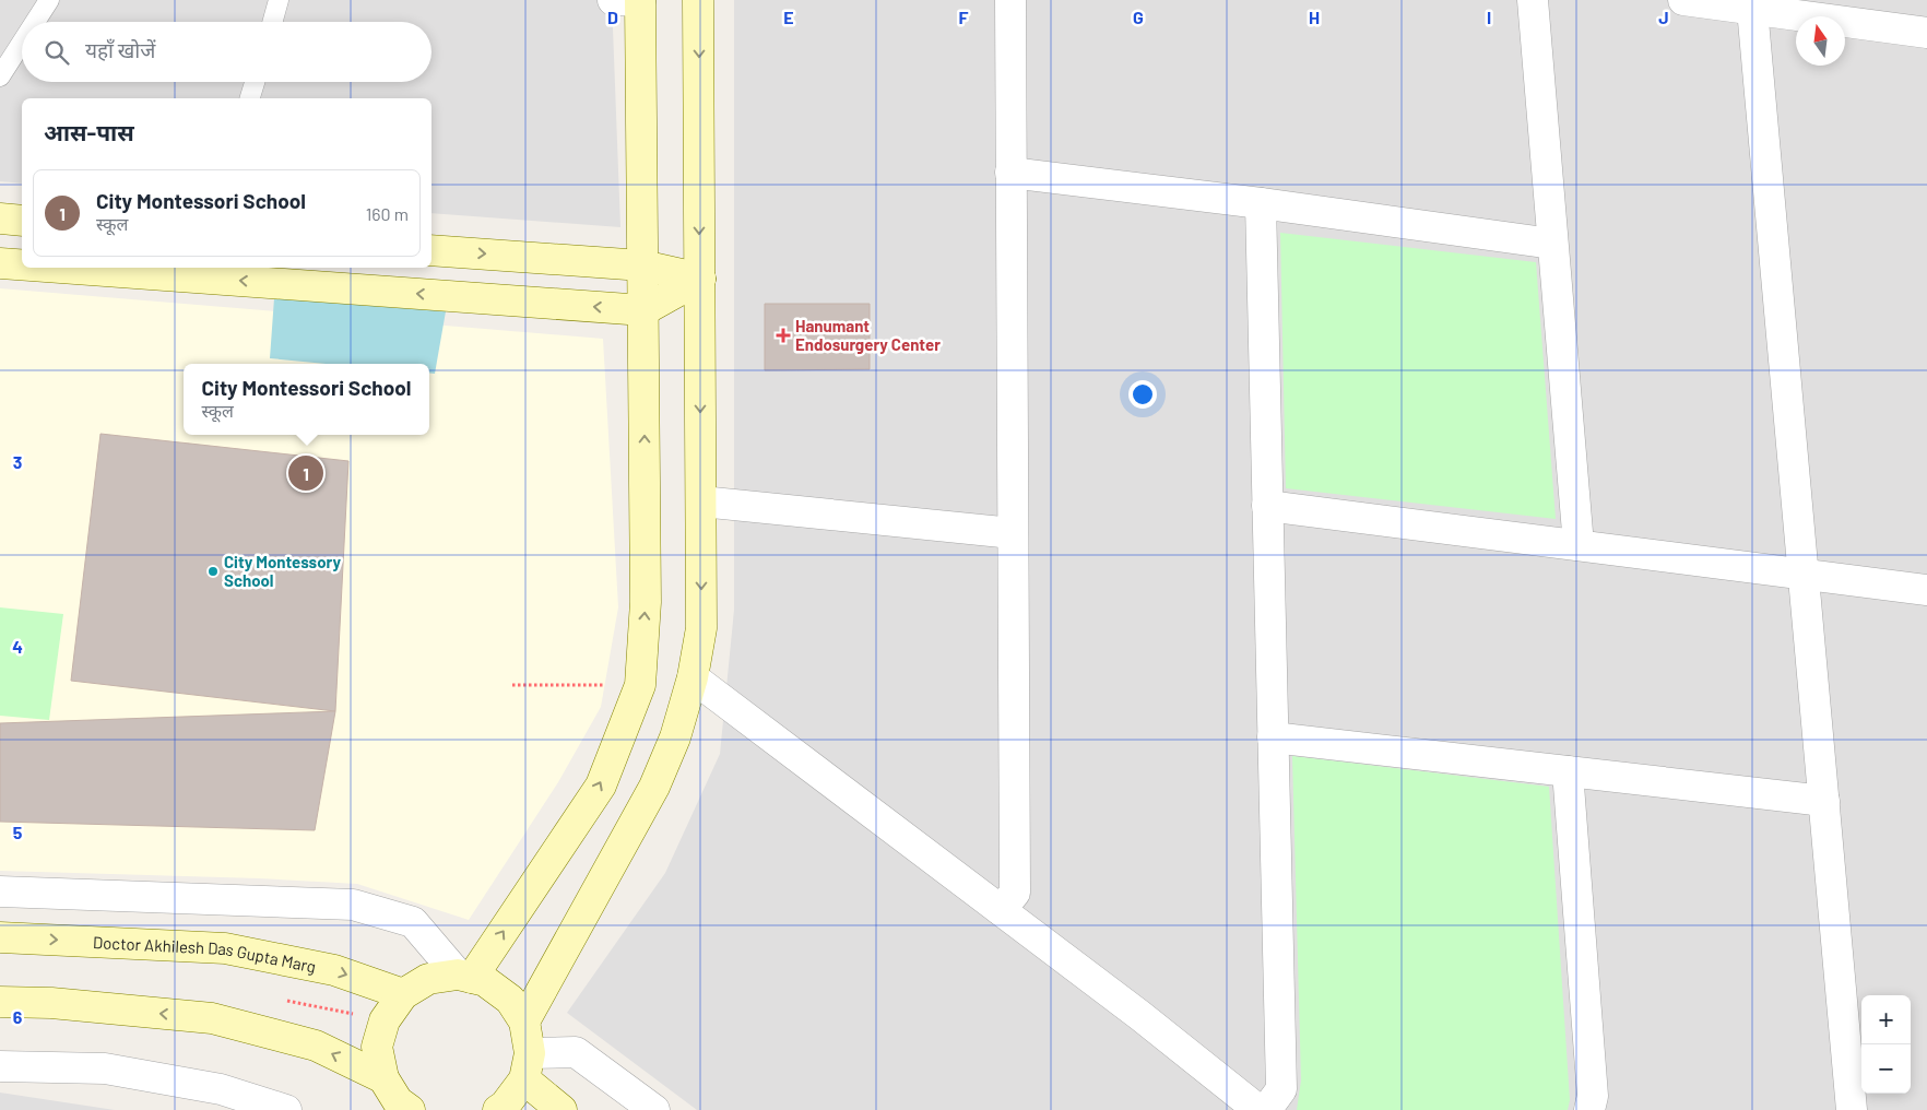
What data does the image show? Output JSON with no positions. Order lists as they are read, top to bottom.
{
  "streets": {
    "street": ["Doctor Akhilesh Das Gupta Marg"]
  },
  "places": {
    "health": ["Hanumant Endosurgery Center"],
    "other": ["City Montessory School"]
  },
  "north": "top",
  "page": {
    "search": "यहाँ खोजें",
    "heading": "आस-पास",
    "list": [
      {
        "mark": "1",
        "name": "City Montessori School",
        "note": "स्कूल",
        "value": "160 m"
      }
    ],
    "popup": ["City Montessori School", "स्कूल"],
    "pins": "1",
    "map_buttons": ["+", "−"]
  },
  "grid": {
    "columns": [
      "D",
      "E",
      "F",
      "G",
      "H",
      "I",
      "J"
    ],
    "rows": [
      "3",
      "4",
      "5",
      "6"
    ]
  }
}
